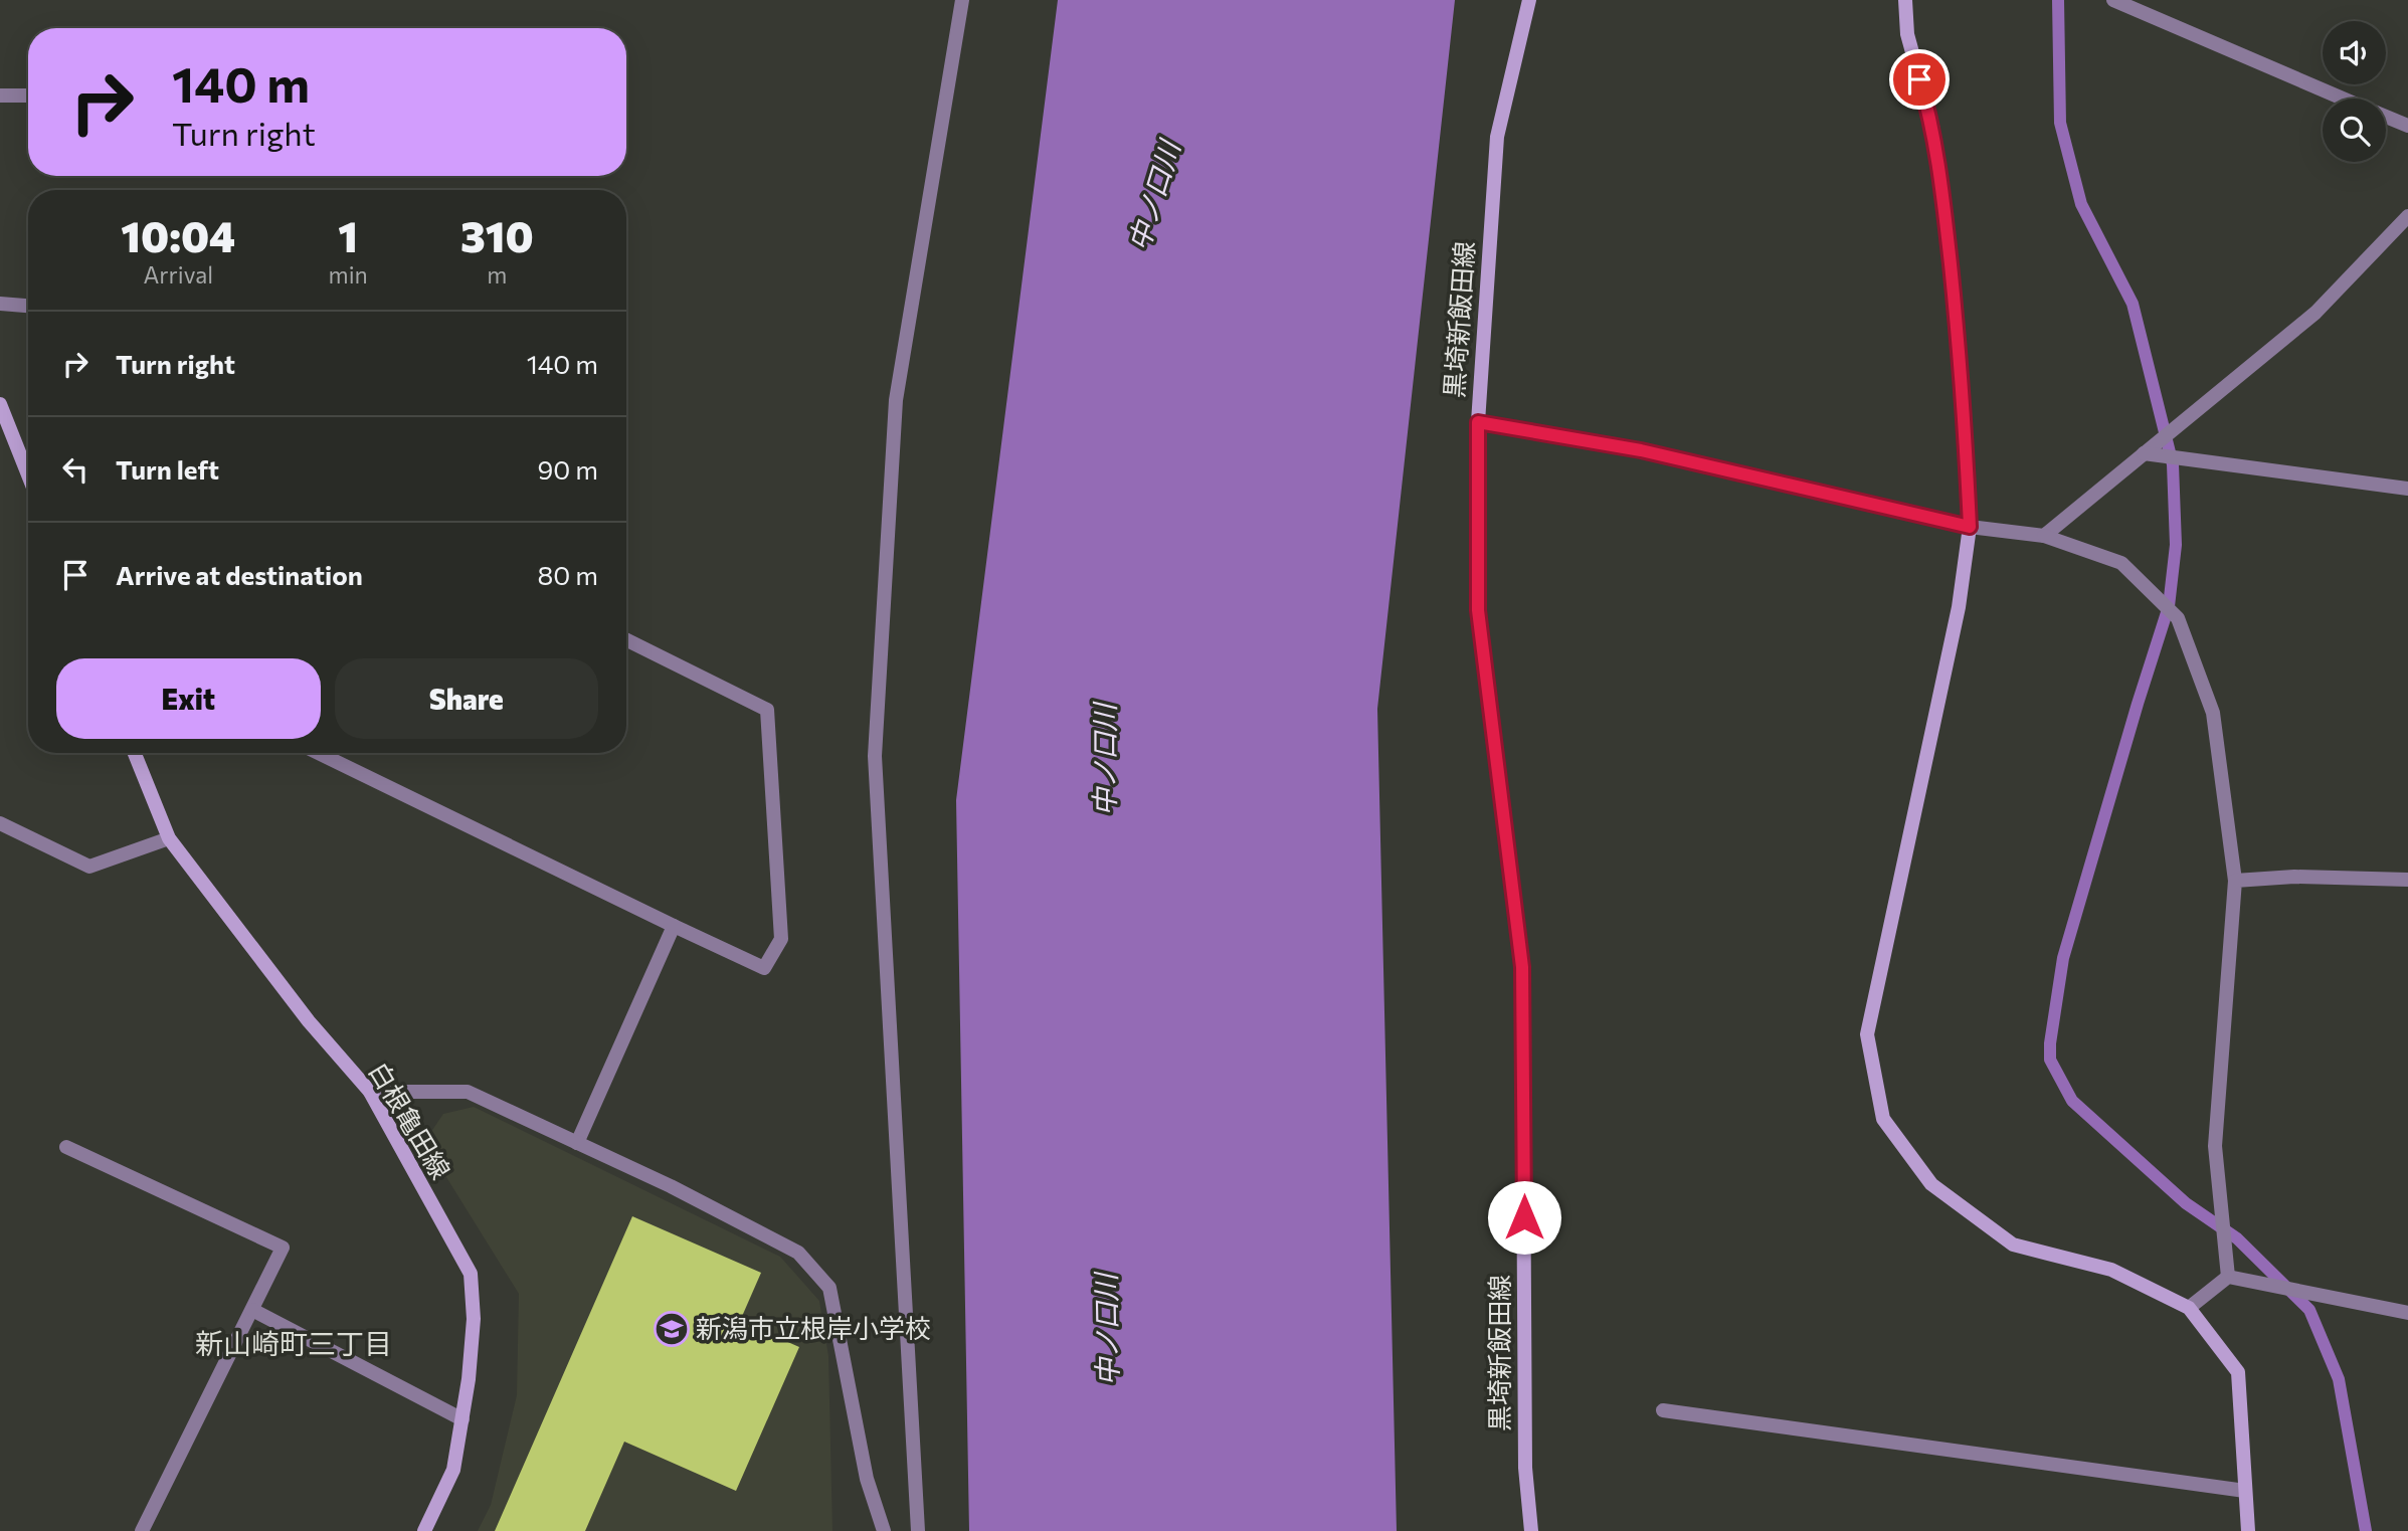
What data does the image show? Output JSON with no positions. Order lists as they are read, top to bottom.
{
  "streets": {
    "main road": ["黒埼新飯田線", "白根亀田線"]
  },
  "districts": ["新山崎町三丁目"],
  "water": ["中ノ口川"],
  "places": {
    "school or university": ["新潟市立根岸小学校"]
  },
  "page": {
    "turn": ["140 m", "Turn right"],
    "eta": [
      "10:04",
      "Arrival",
      "1",
      "min",
      "310",
      "m"
    ],
    "list": [
      {
        "name": "Turn right",
        "value": "140 m"
      },
      {
        "name": "Turn left",
        "value": "90 m"
      },
      {
        "name": "Arrive at destination",
        "value": "80 m"
      }
    ],
    "buttons": ["Exit", "Share"]
  }
}
